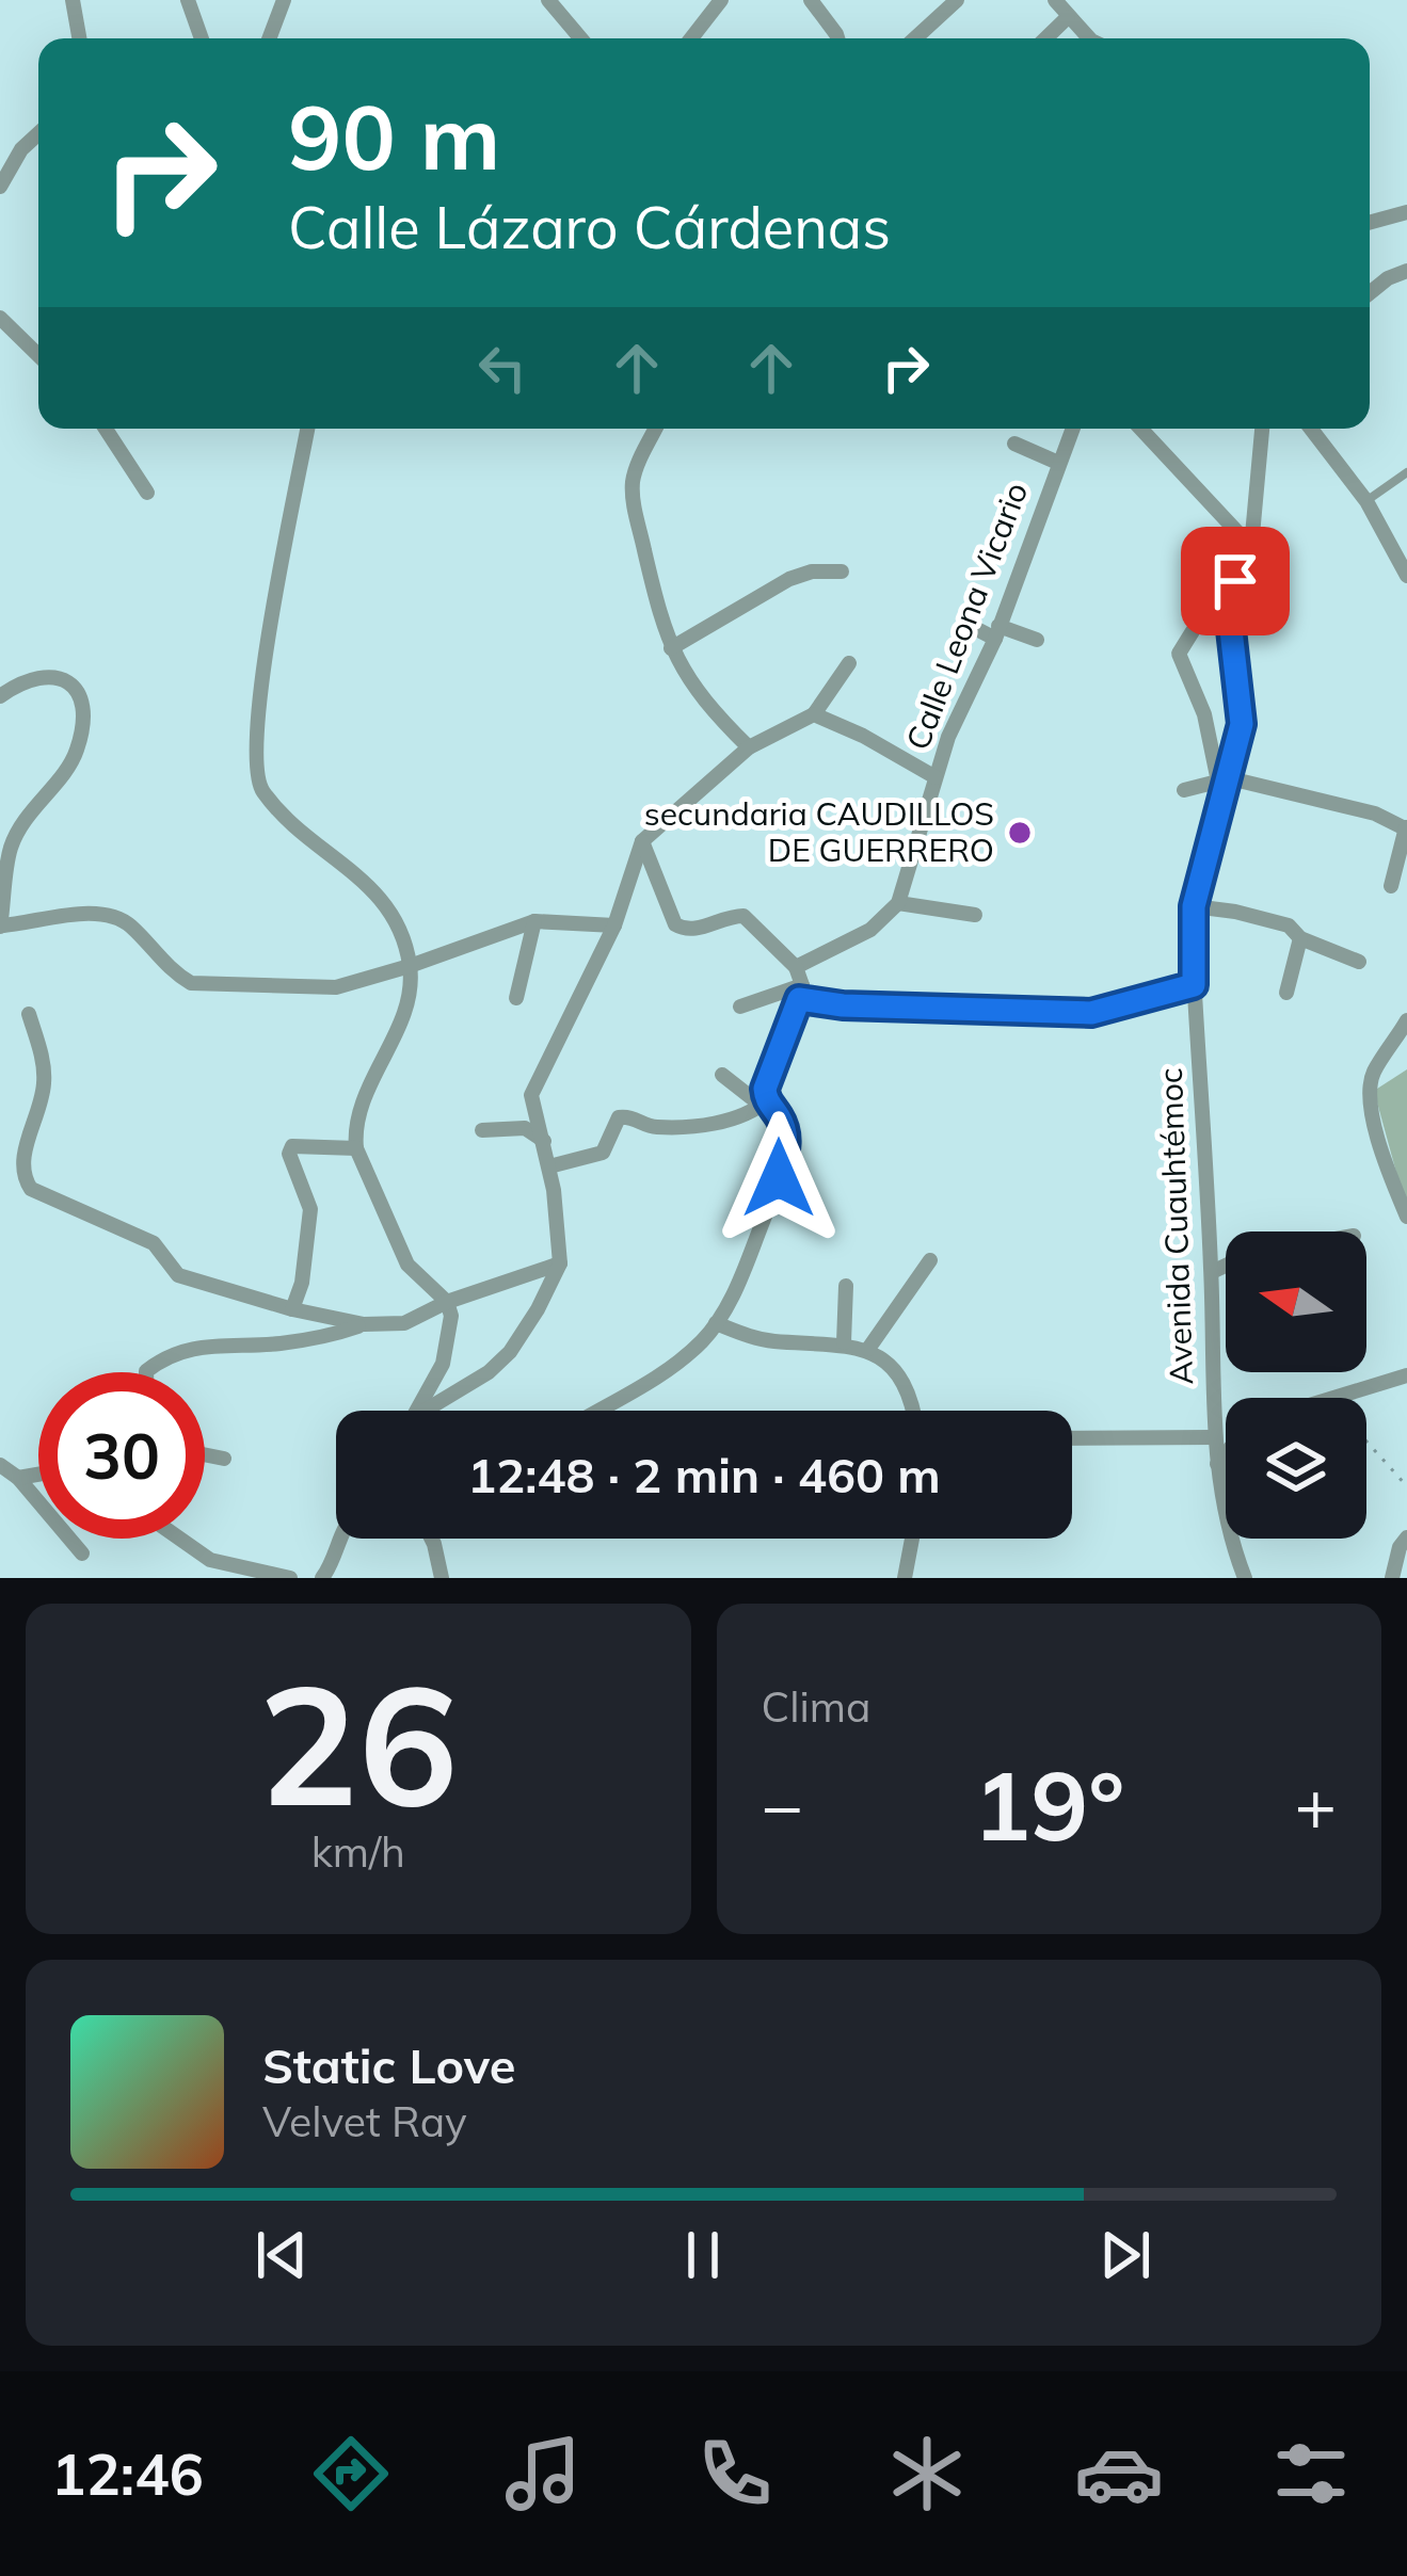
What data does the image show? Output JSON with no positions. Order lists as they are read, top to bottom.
{
  "streets": {
    "street": ["Calle Leona Vicario", "Avenida Cuauhtémoc"]
  },
  "places": ["secundaria CAUDILLOS DE GUERRERO"],
  "north": "left",
  "page": {
    "turn": ["90 m", "Calle Lázaro Cárdenas"],
    "limit": "30",
    "trip": "12:48 · 2 min · 460 m",
    "tile": [
      ["26", "km/h"],
      "Clima"
    ],
    "heat": ["−", "19°", "+"],
    "song": ["Static Love", "Velvet Ray"],
    "tabs": "12:46"
  }
}
